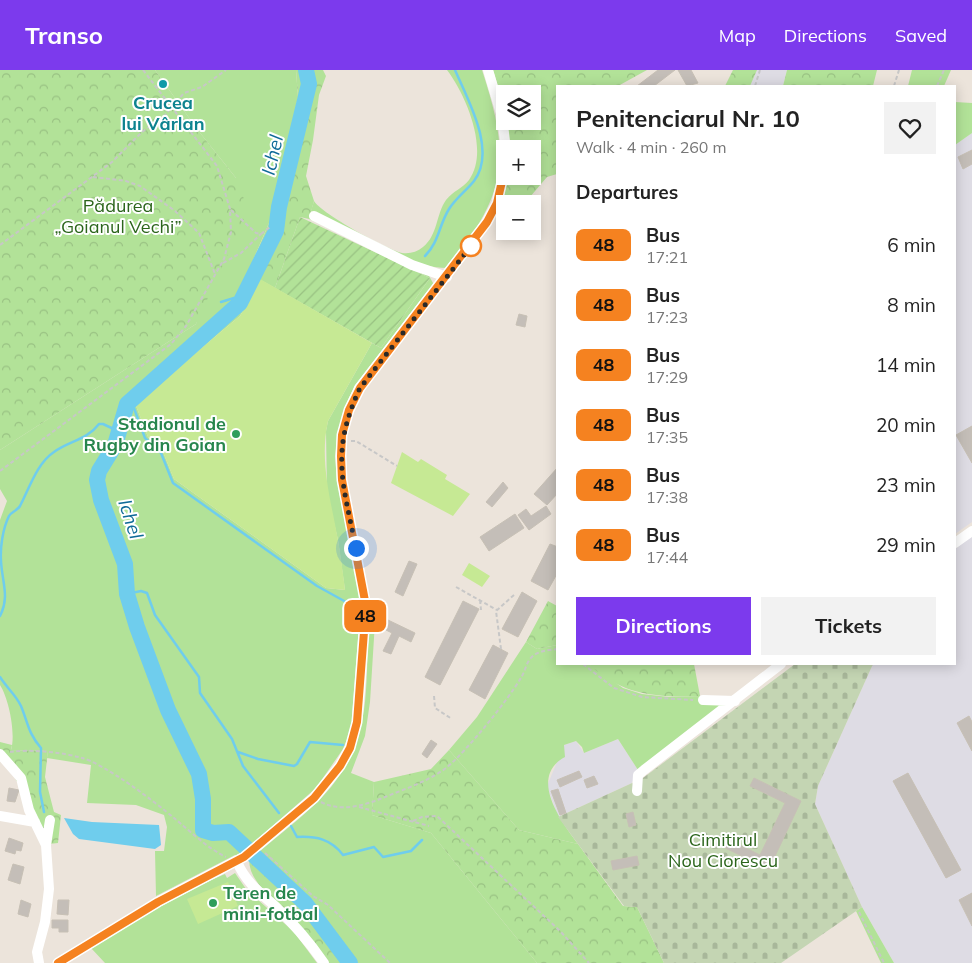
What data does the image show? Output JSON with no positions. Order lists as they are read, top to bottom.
{
  "water": ["Ichel"],
  "parks": ["Pădurea „Goianul Vechi”", "Cimitirul Nou Ciorescu"],
  "places": ["Crucea lui Vârlan", "Stadionul de Rugby din Goian", "Teren de mini-fotbal"],
  "lines": ["bus line 48"],
  "page": {
    "header": "Transo",
    "nav": ["Map", "Directions", "Saved"],
    "on_map": "48",
    "map_buttons": ["+", "−"],
    "heading": [
      ["Penitenciarul Nr. 10", "Walk · 4 min · 260 m"],
      "Departures"
    ],
    "list": [
      {
        "mark": "48",
        "name": "Bus",
        "note": "17:21",
        "value": "6 min"
      },
      {
        "mark": "48",
        "name": "Bus",
        "note": "17:23",
        "value": "8 min"
      },
      {
        "mark": "48",
        "name": "Bus",
        "note": "17:29",
        "value": "14 min"
      },
      {
        "mark": "48",
        "name": "Bus",
        "note": "17:35",
        "value": "20 min"
      },
      {
        "mark": "48",
        "name": "Bus",
        "note": "17:38",
        "value": "23 min"
      },
      {
        "mark": "48",
        "name": "Bus",
        "note": "17:44",
        "value": "29 min"
      }
    ],
    "buttons": ["Directions", "Tickets"]
  }
}
